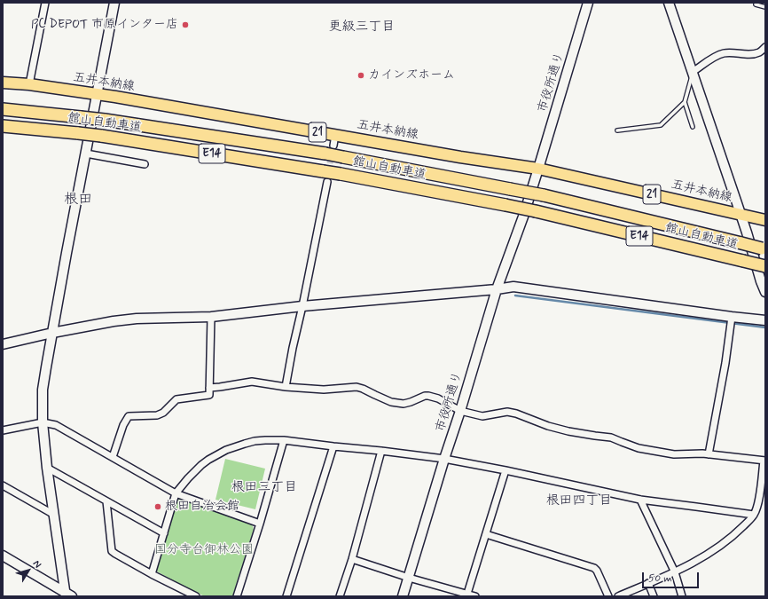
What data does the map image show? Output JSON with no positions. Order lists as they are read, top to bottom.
{
  "streets": {
    "highway": ["館山自動車道", "E14"],
    "main road": ["五井本納線", "21"],
    "street": ["市役所通り"]
  },
  "crossings": [
    ["五井本納線", "市役所通り"]
  ],
  "districts": [
    "更級三丁目",
    "根田",
    "根田三丁目",
    "根田四丁目"
  ],
  "parks": ["国分寺台御林公園"],
  "places": ["PC DEPOT 市原インター店", "カインズホーム", "根田自治会館"],
  "scale_bar": "50 m",
  "north": "top right"
}
